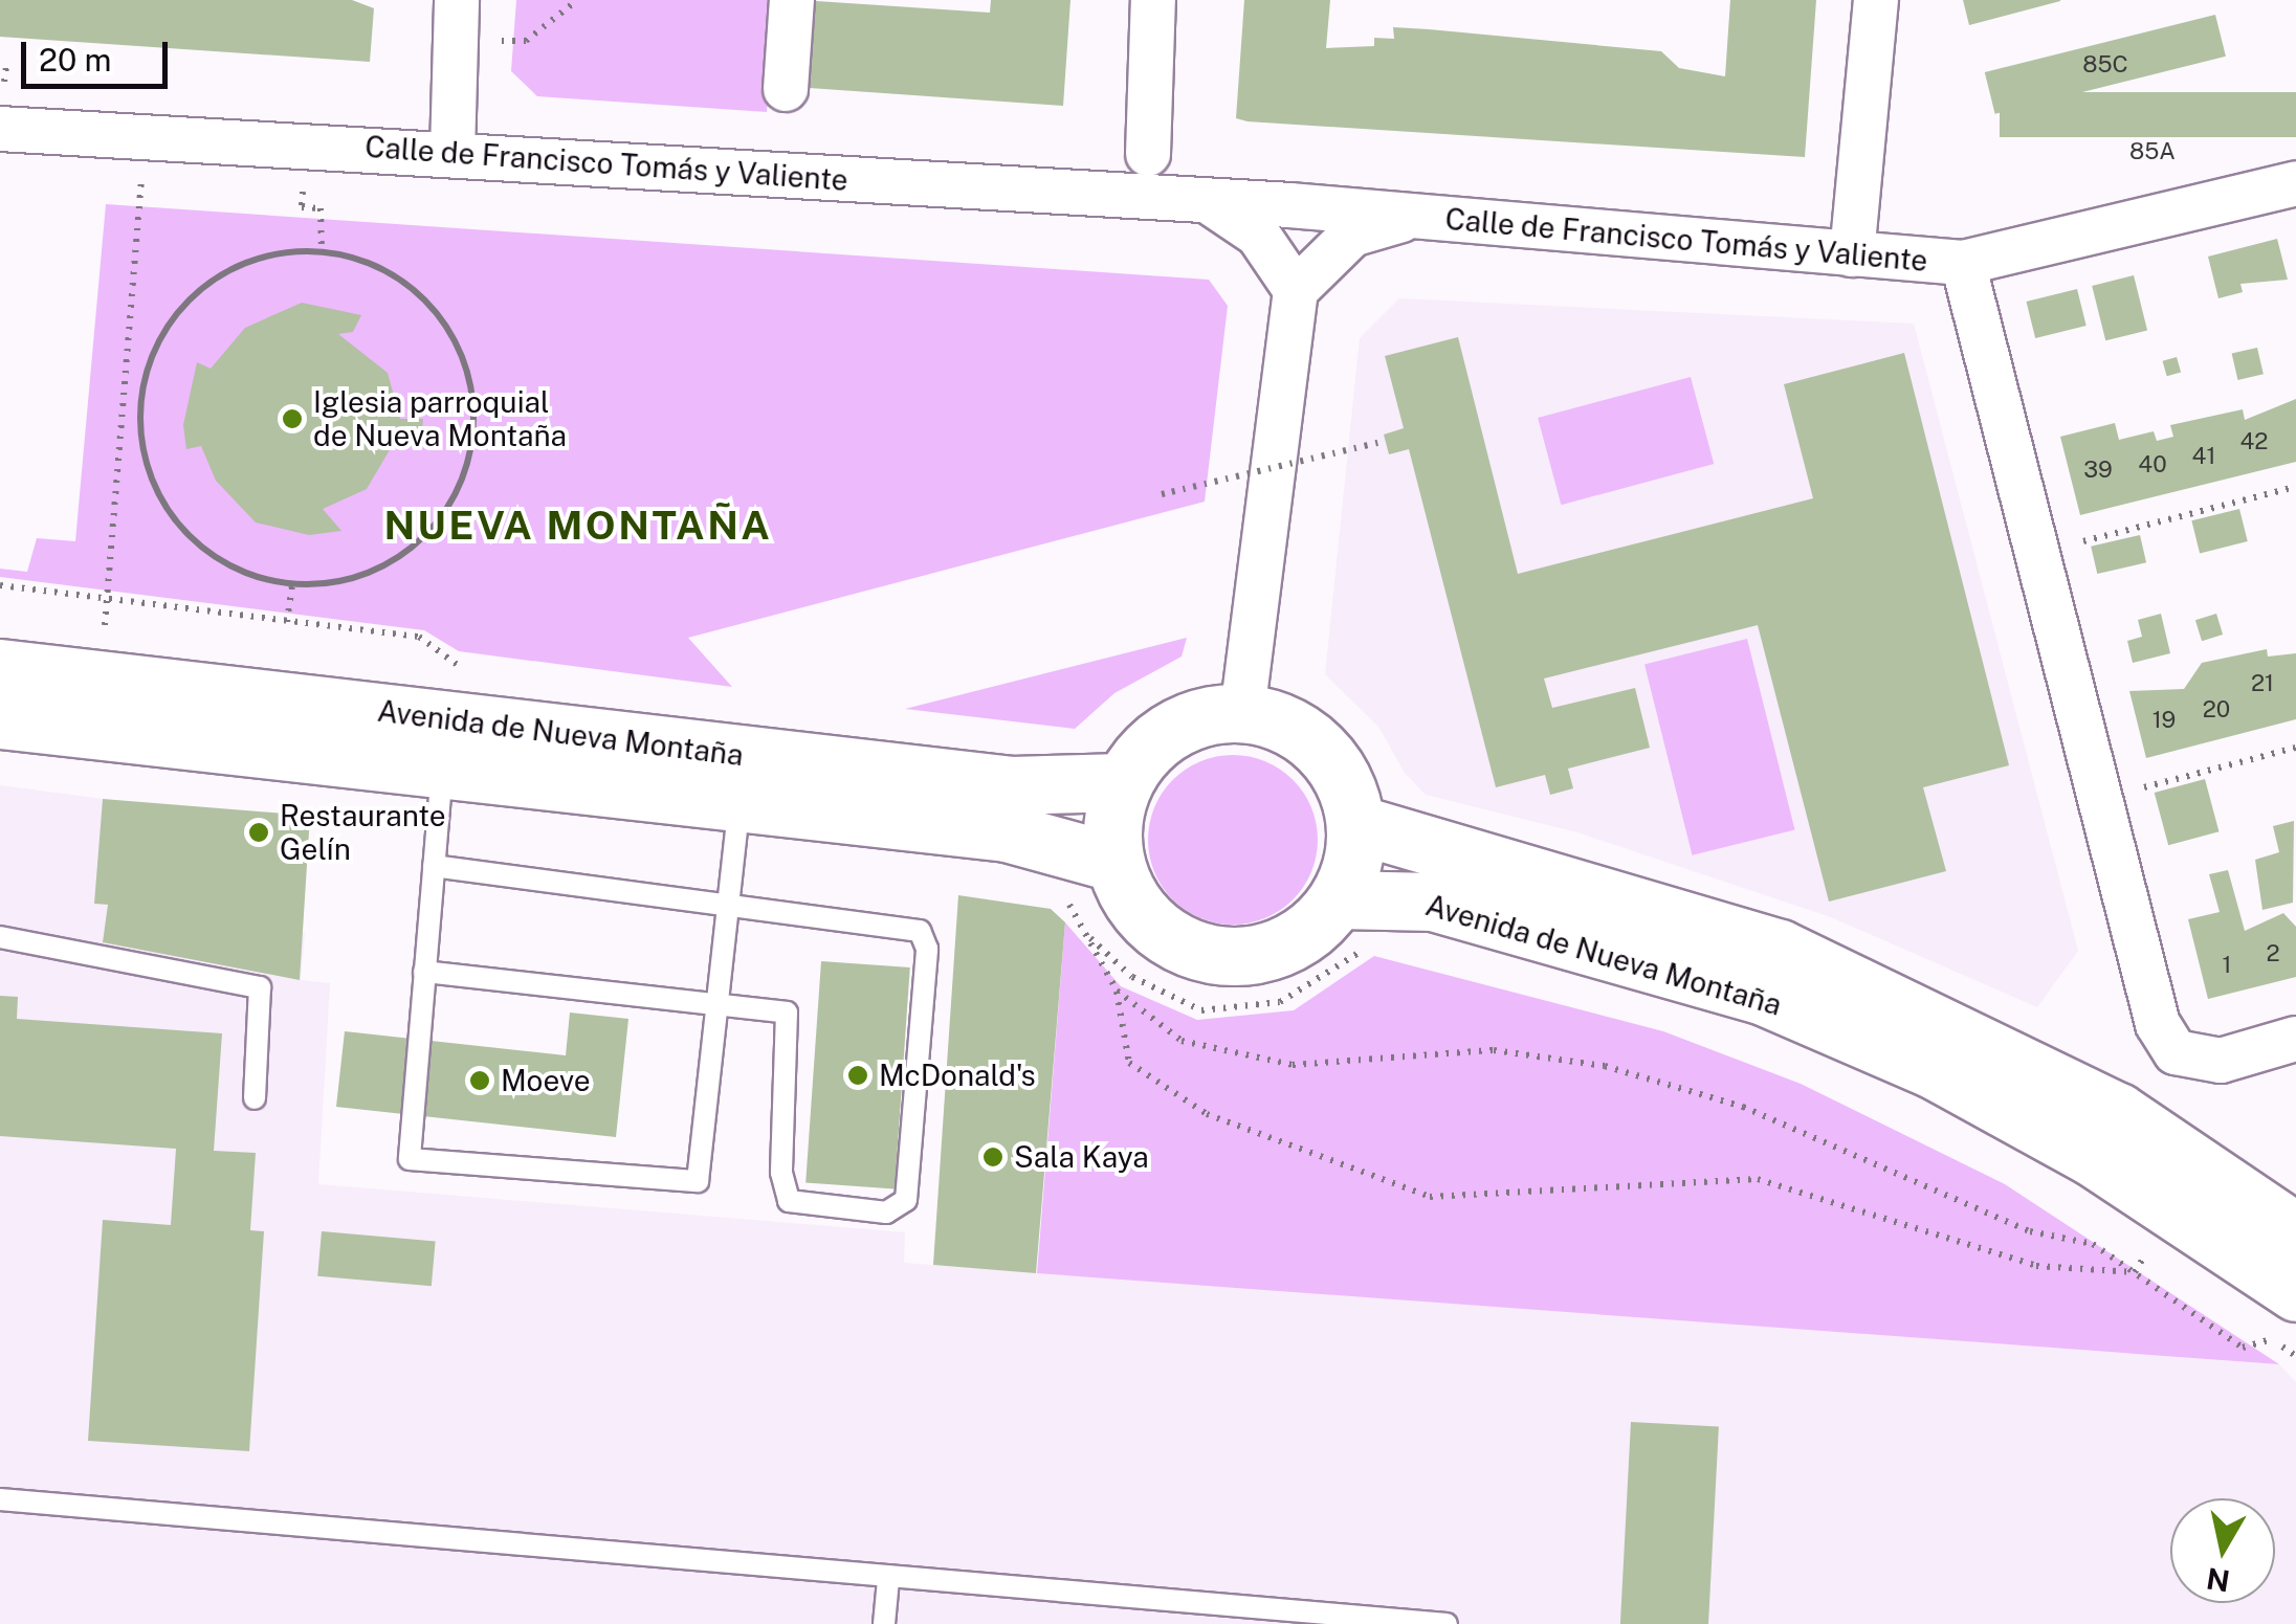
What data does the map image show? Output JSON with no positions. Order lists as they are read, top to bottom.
{
  "streets": {
    "main road": ["Avenida de Nueva Montaña"],
    "street": ["Calle de Francisco Tomás y Valiente"]
  },
  "districts": ["NUEVA MONTAÑA"],
  "places": [
    "Iglesia parroquial de Nueva Montaña",
    "Restaurante Gelín",
    "McDonald's",
    "Moeve",
    "Sala Kaya"
  ],
  "house_numbers": [
    "85C",
    "85A",
    "42",
    "41",
    "40",
    "39",
    "21",
    "20",
    "19",
    "2",
    "1"
  ],
  "scale_bar": "20 m",
  "north": "bottom"
}
